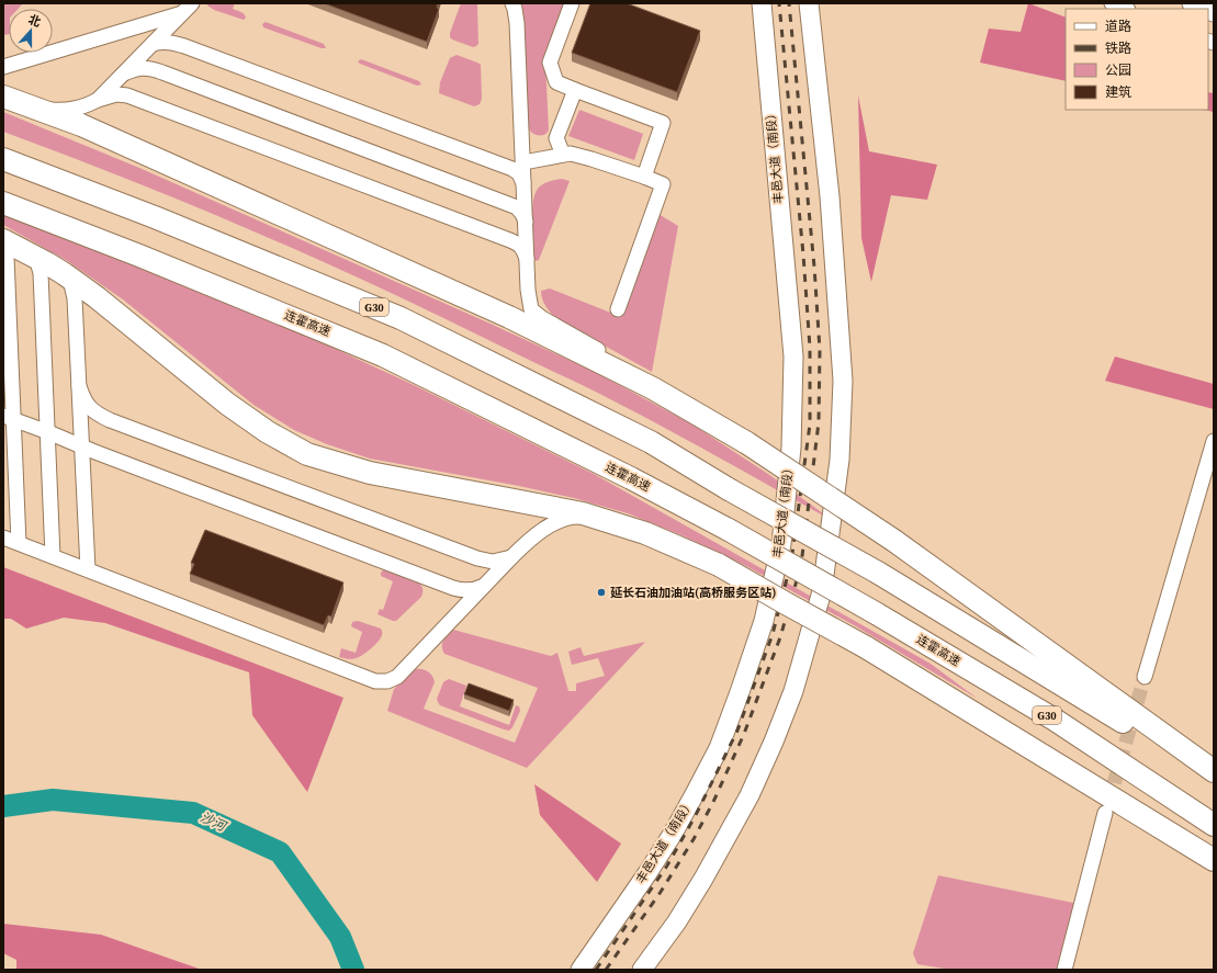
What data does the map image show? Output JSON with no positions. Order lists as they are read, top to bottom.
{
  "streets": {
    "highway": ["G30", "连霍高速"],
    "main road": ["丰邑大道（南段）"]
  },
  "water": ["沙河"],
  "places": ["延长石油加油站(高桥服务区站)"],
  "legend": [
    "道路",
    "铁路",
    "公园",
    "建筑"
  ],
  "north": "top"
}
